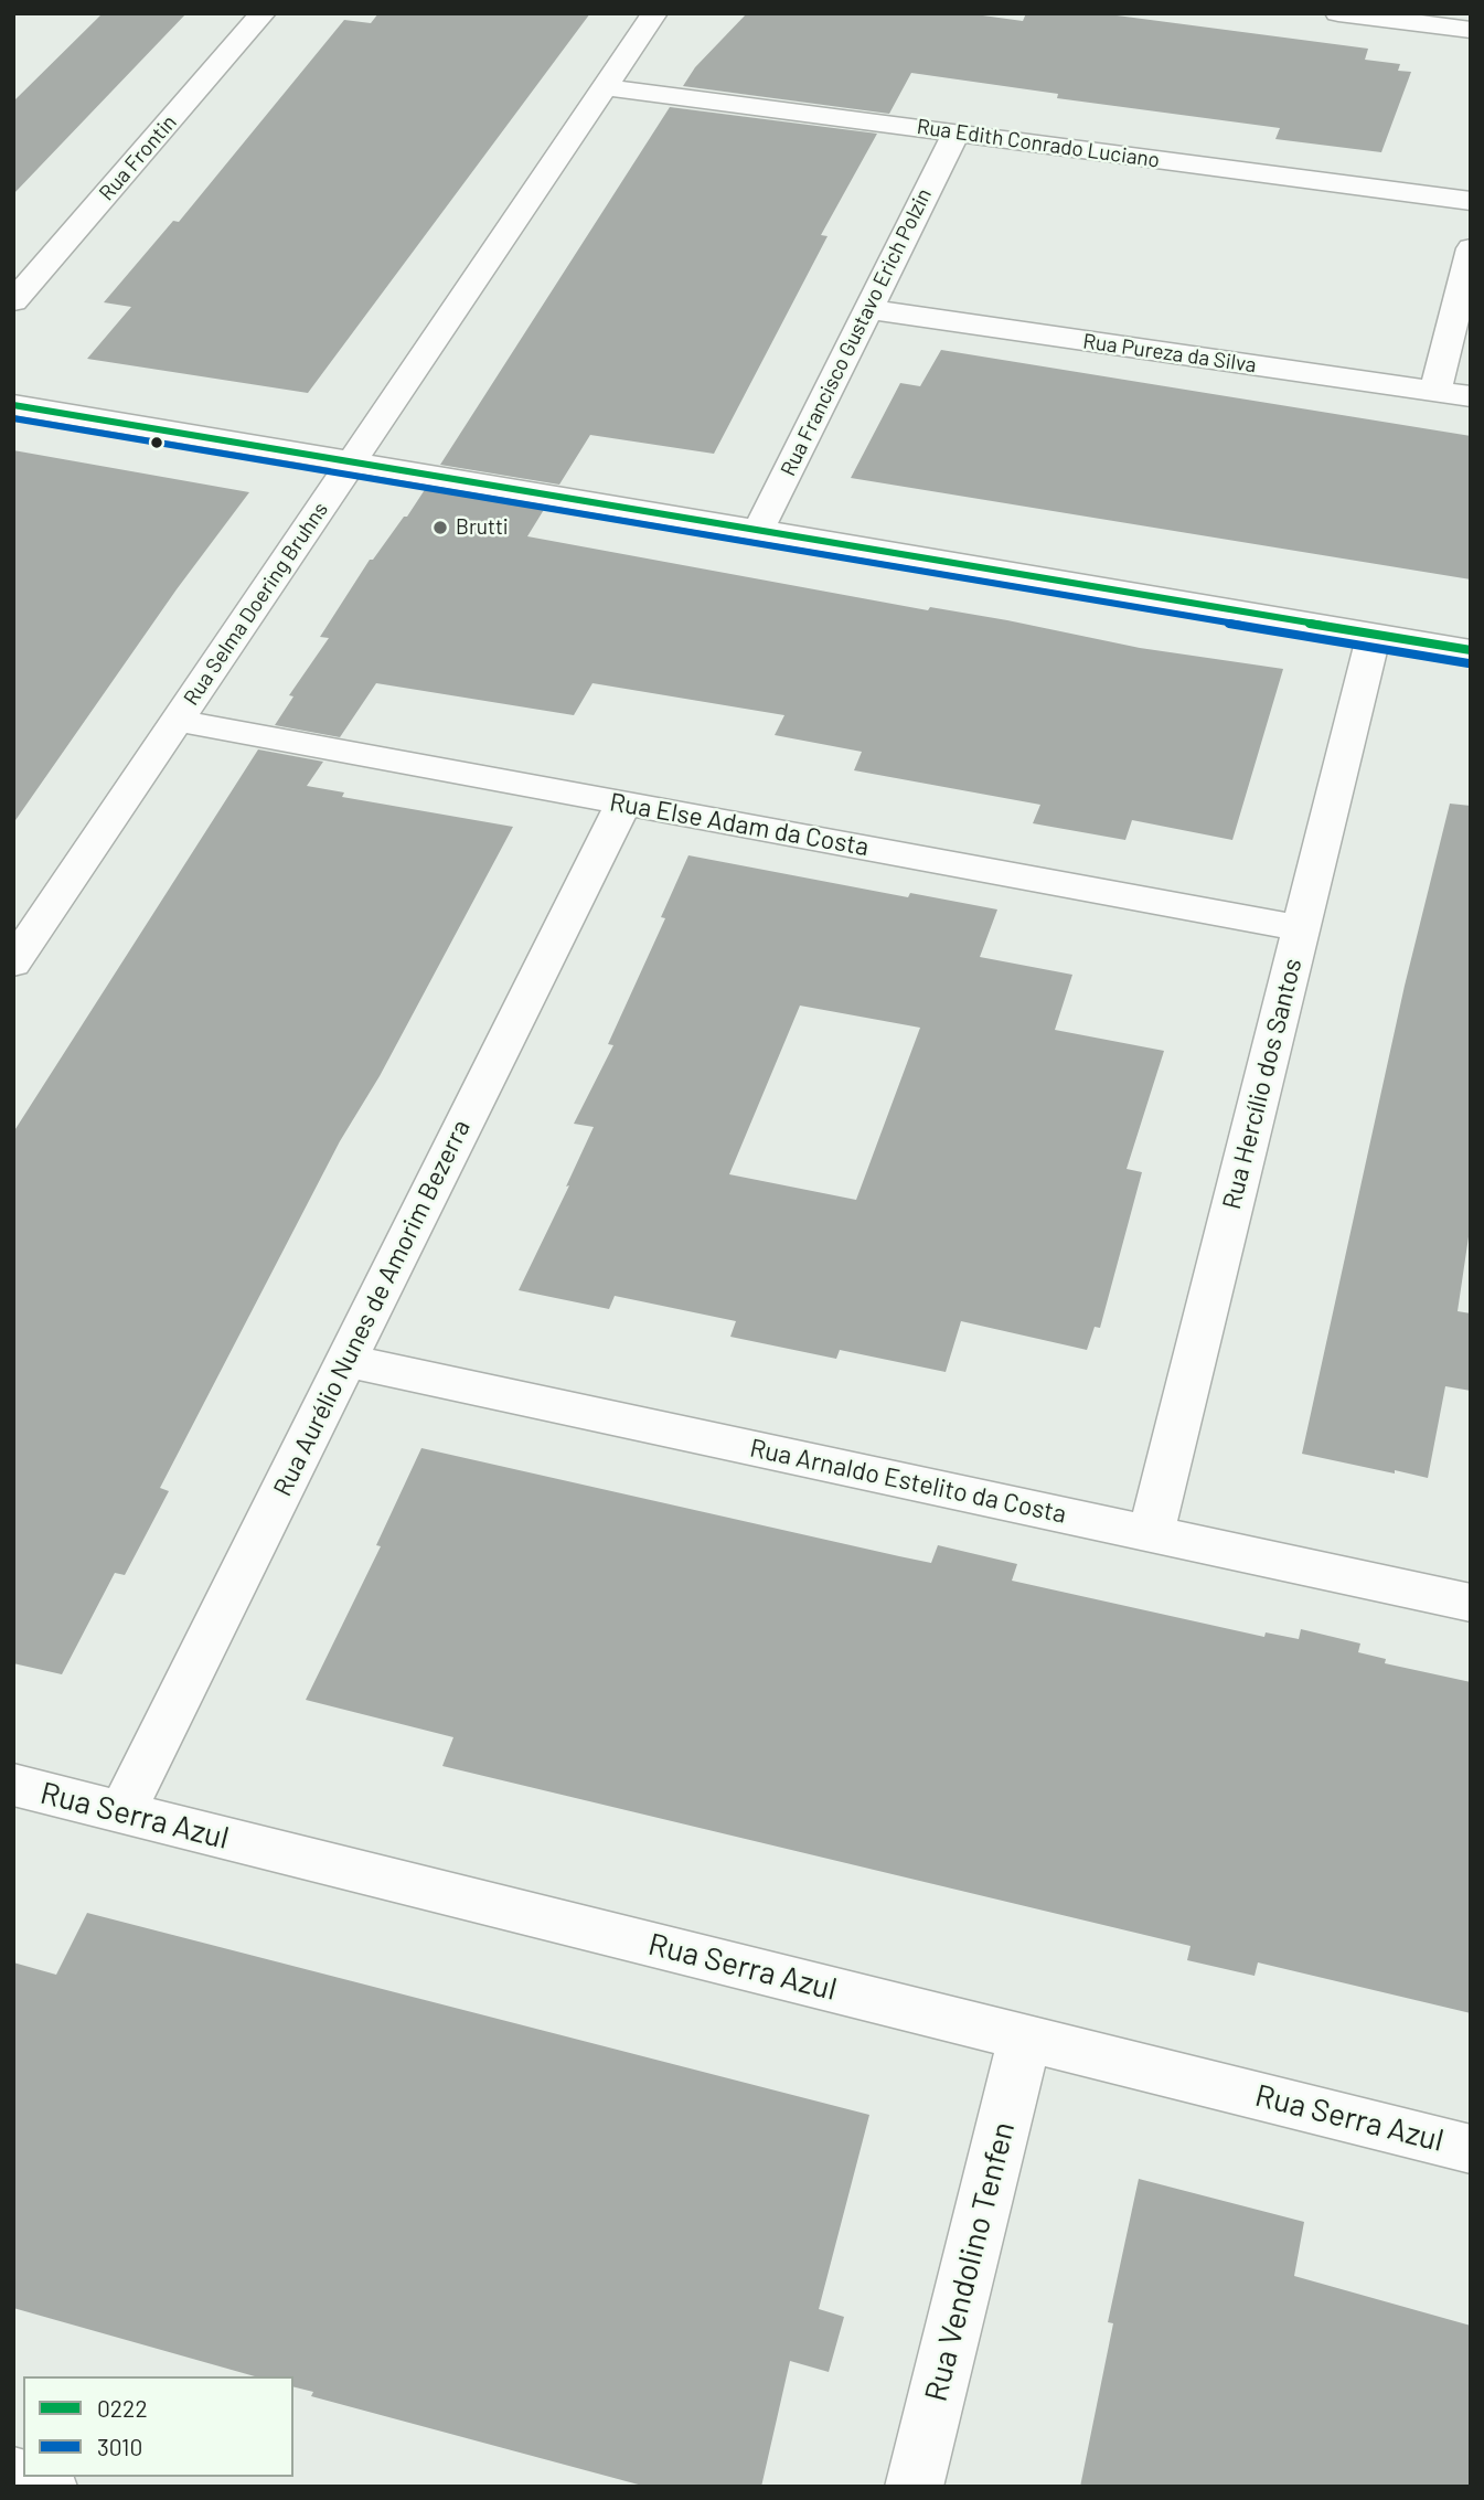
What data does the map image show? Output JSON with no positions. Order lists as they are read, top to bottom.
{
  "streets": {
    "street": [
      "Rua Edith Conrado Luciano",
      "Rua Frontin",
      "Rua Francisco Gustavo Erich Polzin",
      "Rua Pureza da Silva",
      "Rua Selma Doering Bruhns",
      "Rua Else Adam da Costa",
      "Rua Hercílio dos Santos",
      "Rua Aurélio Nunes de Amorim Bezerra",
      "Rua Arnaldo Estelito da Costa",
      "Rua Serra Azul",
      "Rua Vendolino Tenfen"
    ]
  },
  "crossings": [
    ["Rua Edith Conrado Luciano", "Rua Francisco Gustavo Erich Polzin"],
    ["Rua Edith Conrado Luciano", "Rua Selma Doering Bruhns"],
    ["Rua Francisco Gustavo Erich Polzin", "Rua Pureza da Silva"],
    ["Rua Selma Doering Bruhns", "Rua Else Adam da Costa"],
    ["Rua Else Adam da Costa", "Rua Hercílio dos Santos"],
    ["Rua Else Adam da Costa", "Rua Aurélio Nunes de Amorim Bezerra"],
    ["Rua Hercílio dos Santos", "Rua Arnaldo Estelito da Costa"],
    ["Rua Aurélio Nunes de Amorim Bezerra", "Rua Arnaldo Estelito da Costa"],
    ["Rua Aurélio Nunes de Amorim Bezerra", "Rua Serra Azul"],
    ["Rua Serra Azul", "Rua Vendolino Tenfen"]
  ],
  "places": ["Brutti"],
  "lines": ["transit line 0222", "transit line 3010"],
  "legend": ["0222", "3010"]
}
